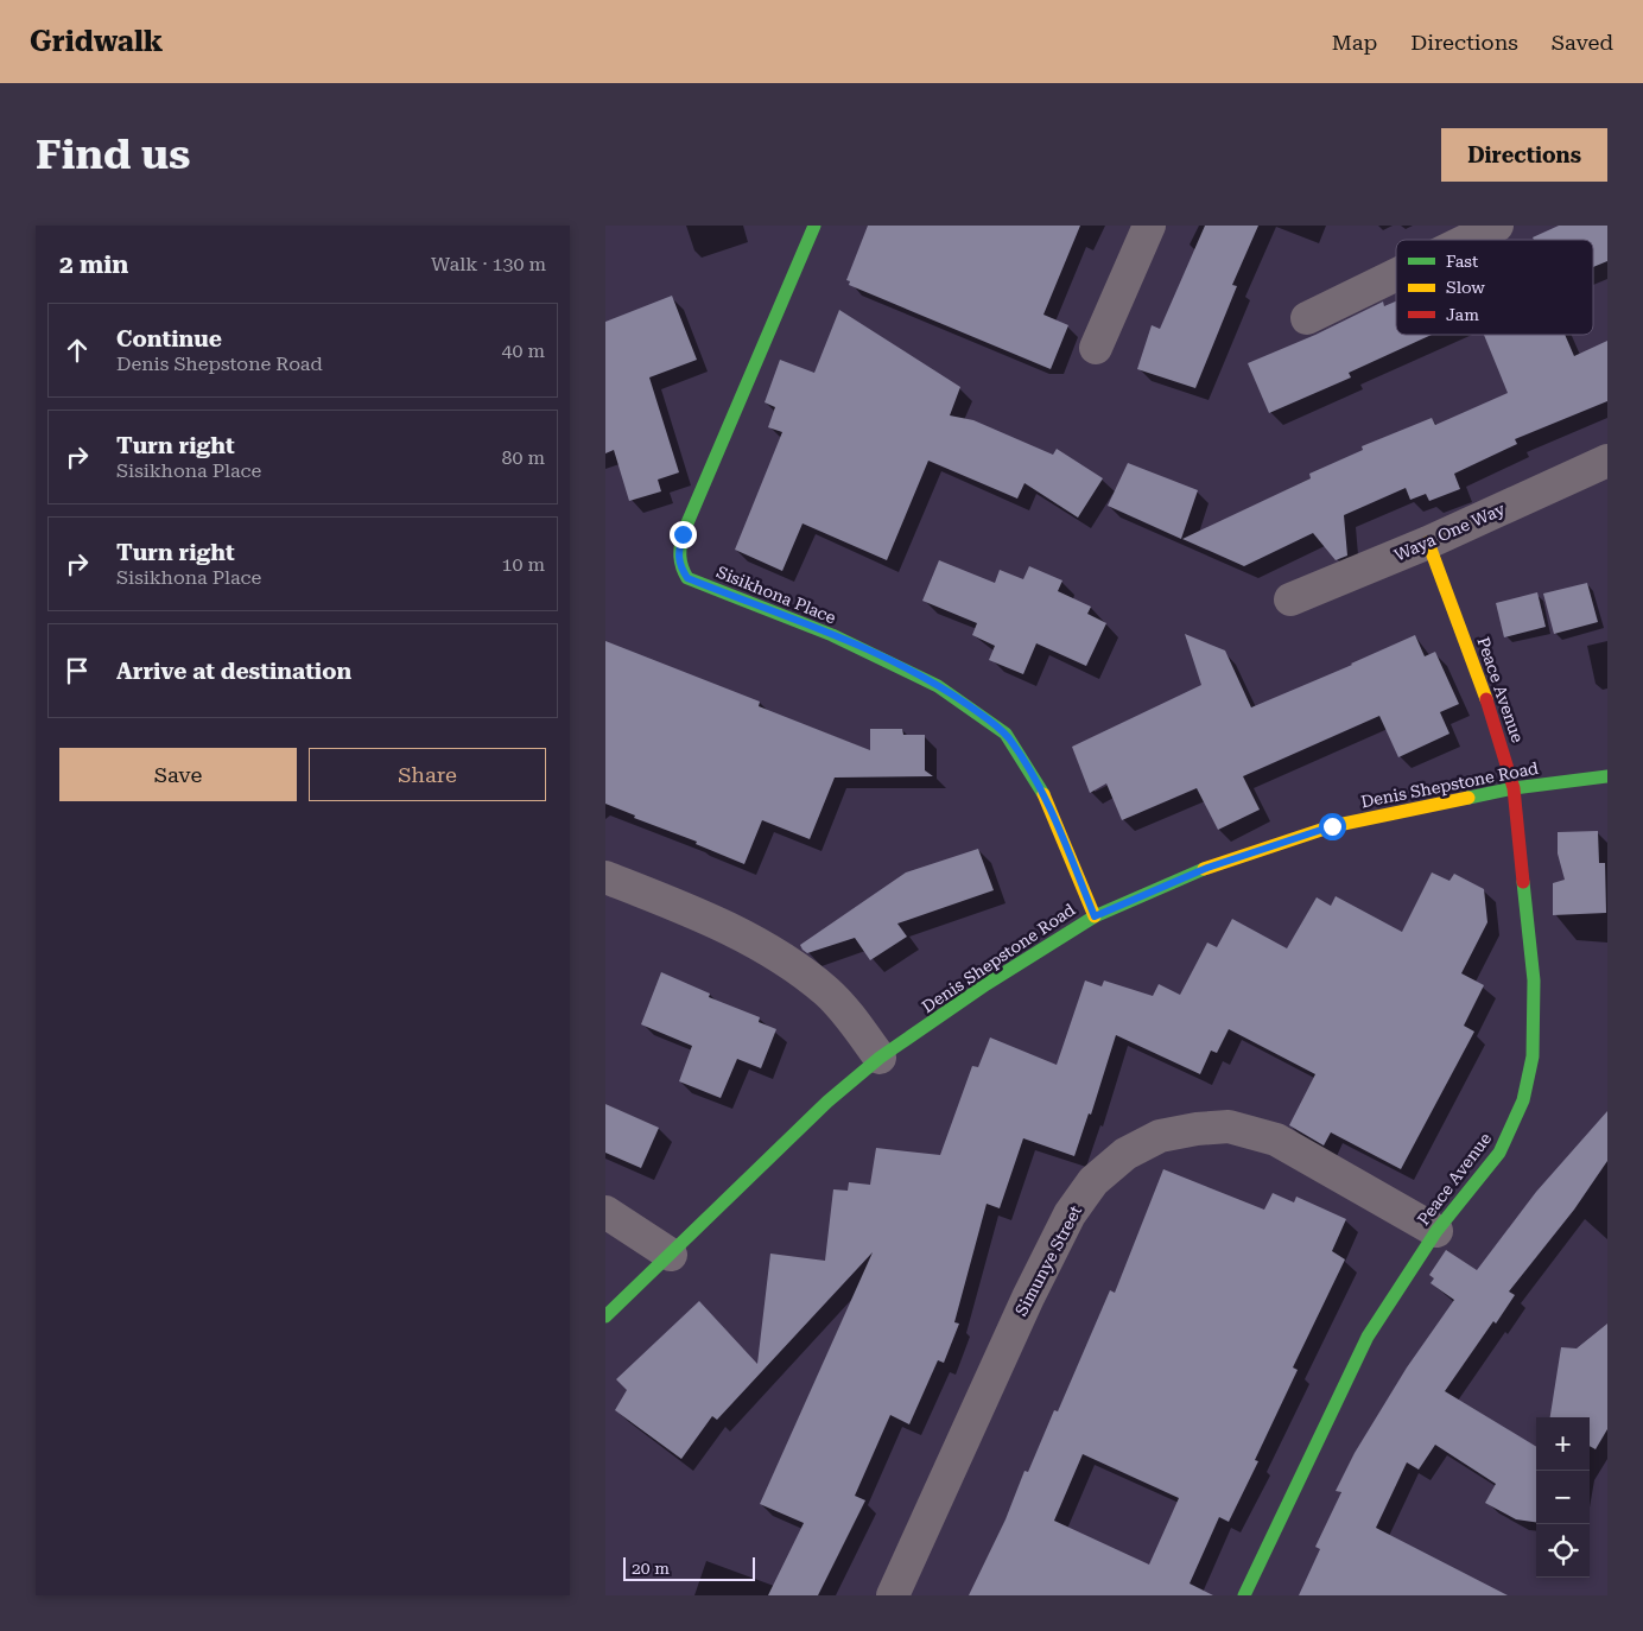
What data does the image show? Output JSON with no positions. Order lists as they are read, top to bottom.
{
  "streets": {
    "street": [
      "Waya One Way",
      "Sisikhona Place",
      "Peace Avenue",
      "Denis Shepstone Road",
      "Simunye Street"
    ]
  },
  "crossings": [
    ["Waya One Way", "Peace Avenue"],
    ["Sisikhona Place", "Denis Shepstone Road"],
    ["Peace Avenue", "Denis Shepstone Road"],
    ["Peace Avenue", "Simunye Street"]
  ],
  "legend": ["Fast", "Slow", "Jam"],
  "scale_bar": "20 m",
  "page": {
    "header": "Gridwalk",
    "nav": ["Map", "Directions", "Saved"],
    "buttons": [
      "Directions",
      ["Save", "Share"]
    ],
    "title": "Find us",
    "heading": ["2 min", "Walk · 130 m"],
    "list": [
      ["Continue", "Denis Shepstone Road", "40 m"],
      ["Turn right", "Sisikhona Place", "80 m"],
      ["Turn right", "Sisikhona Place", "10 m"],
      "Arrive at destination"
    ],
    "map_buttons": ["+", "−"],
    "scale": "20 m"
  }
}
